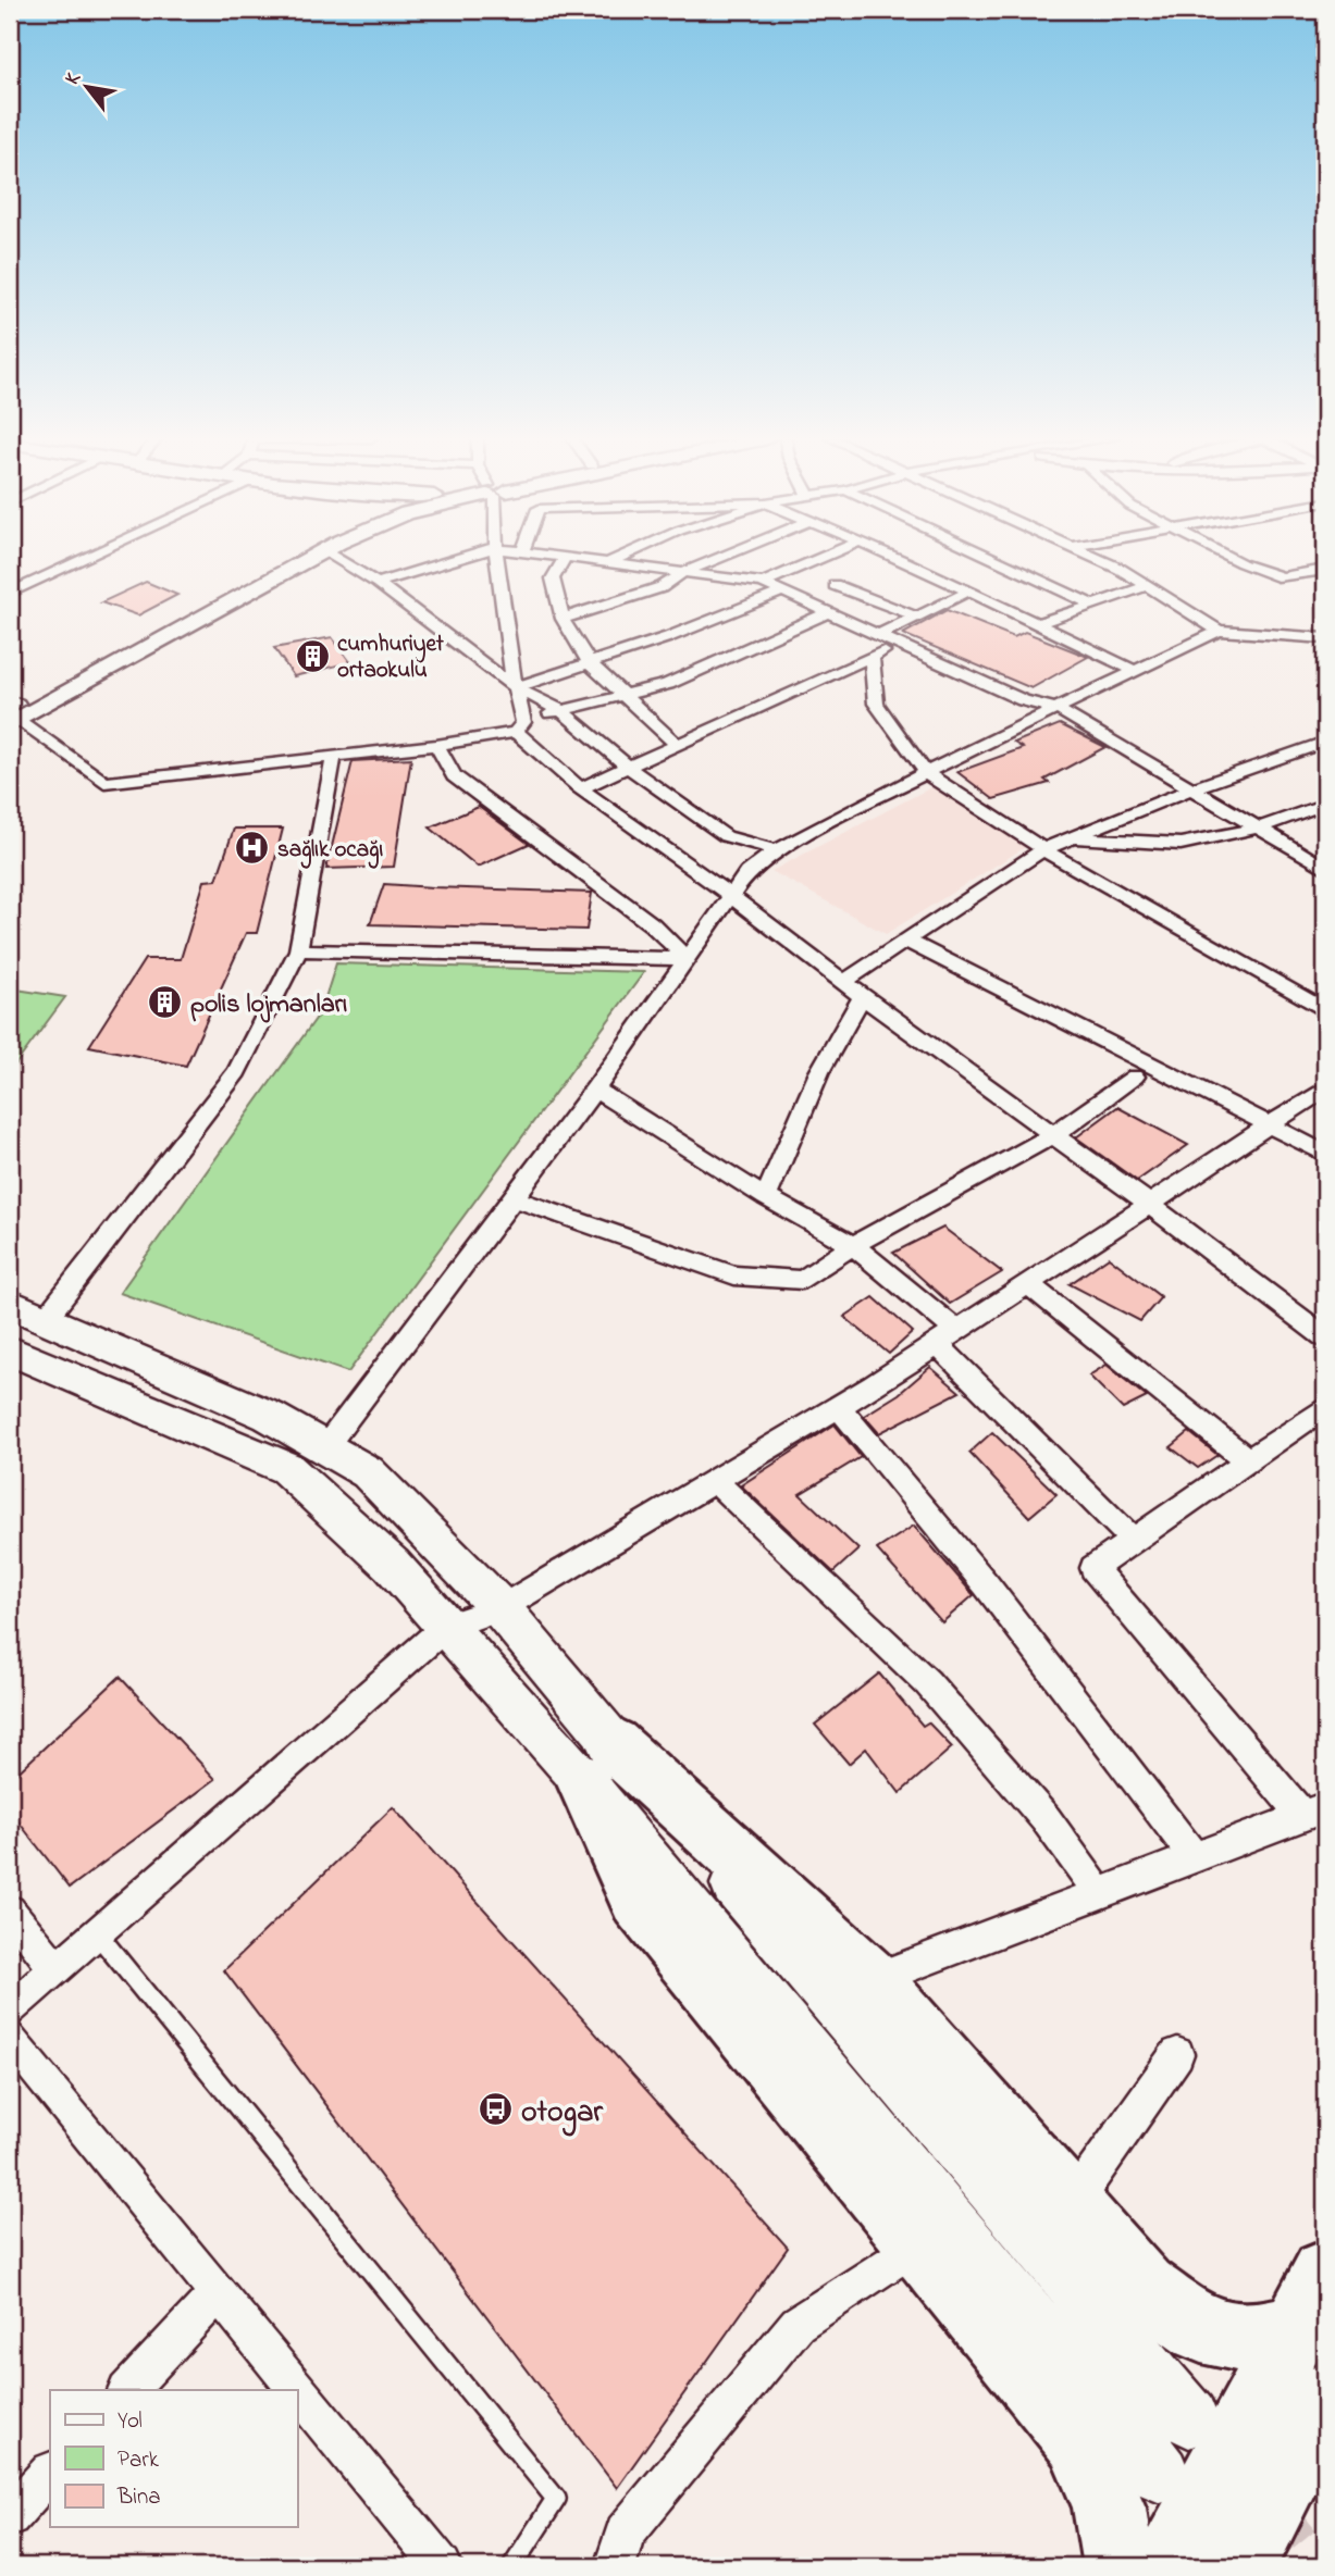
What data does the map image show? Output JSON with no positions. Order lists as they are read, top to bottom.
{
  "places": {
    "building": ["cumhuriyet ortaokulu", "polis lojmanları"],
    "hospital": ["sağlık ocağı"],
    "bus stop": ["otogar"]
  },
  "legend": ["Yol", "Park", "Bina"],
  "north": "top left"
}
